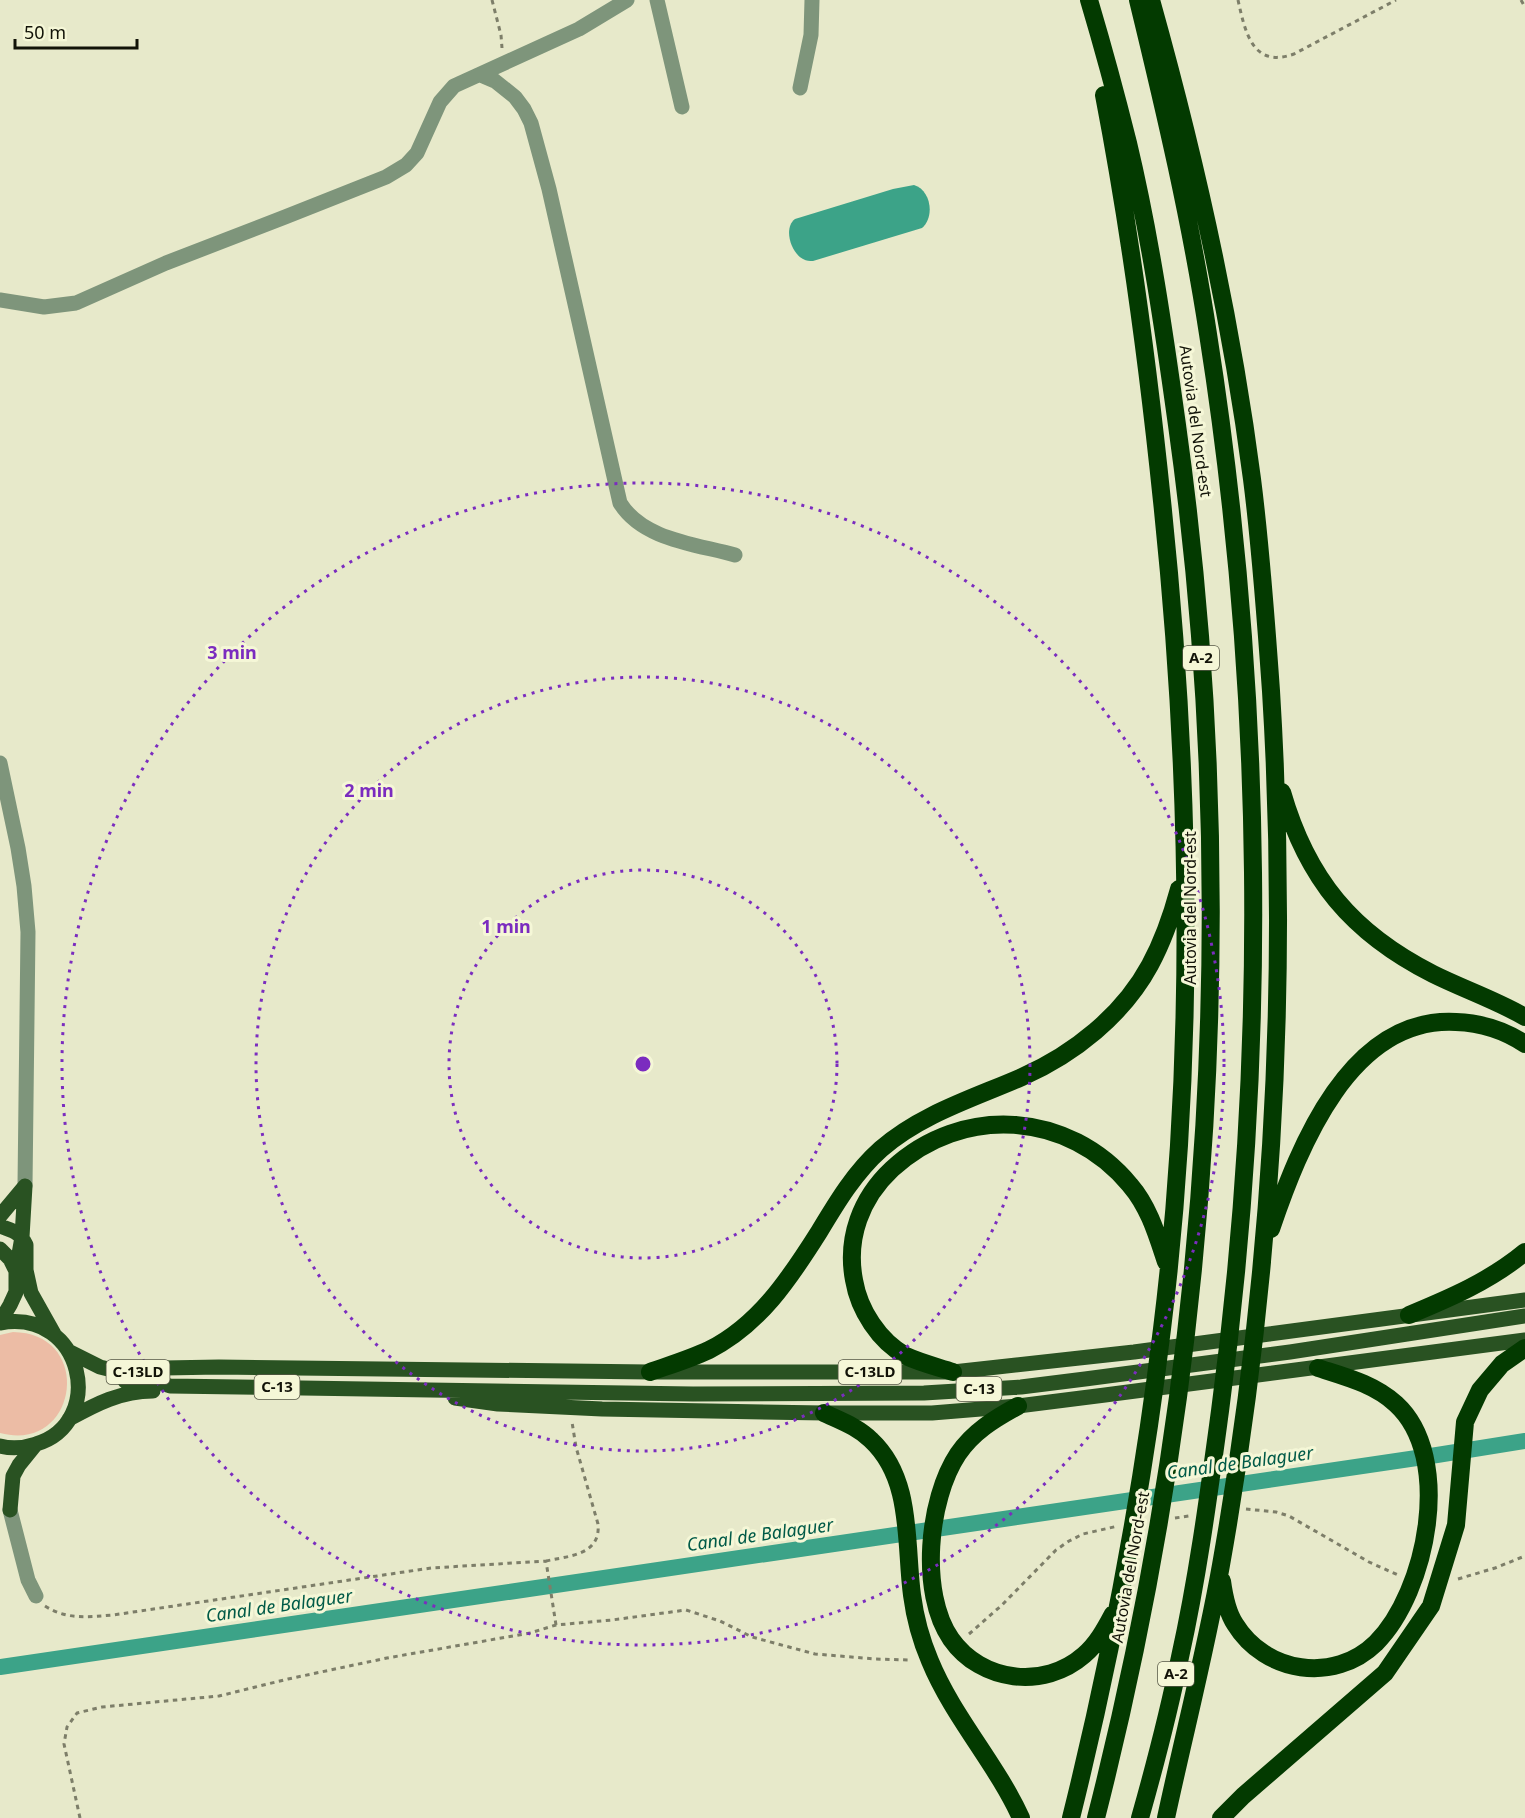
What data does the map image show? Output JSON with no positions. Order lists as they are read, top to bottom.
{
  "streets": {
    "highway": ["Autovia del Nord-est", "A-2"],
    "main road": ["C-13LD", "C-13"]
  },
  "crossings": [
    ["C-13LD", "C-13"]
  ],
  "water": ["Canal de Balaguer"],
  "scale_bar": "50 m",
  "rings": ["3 min", "2 min", "1 min"]
}
